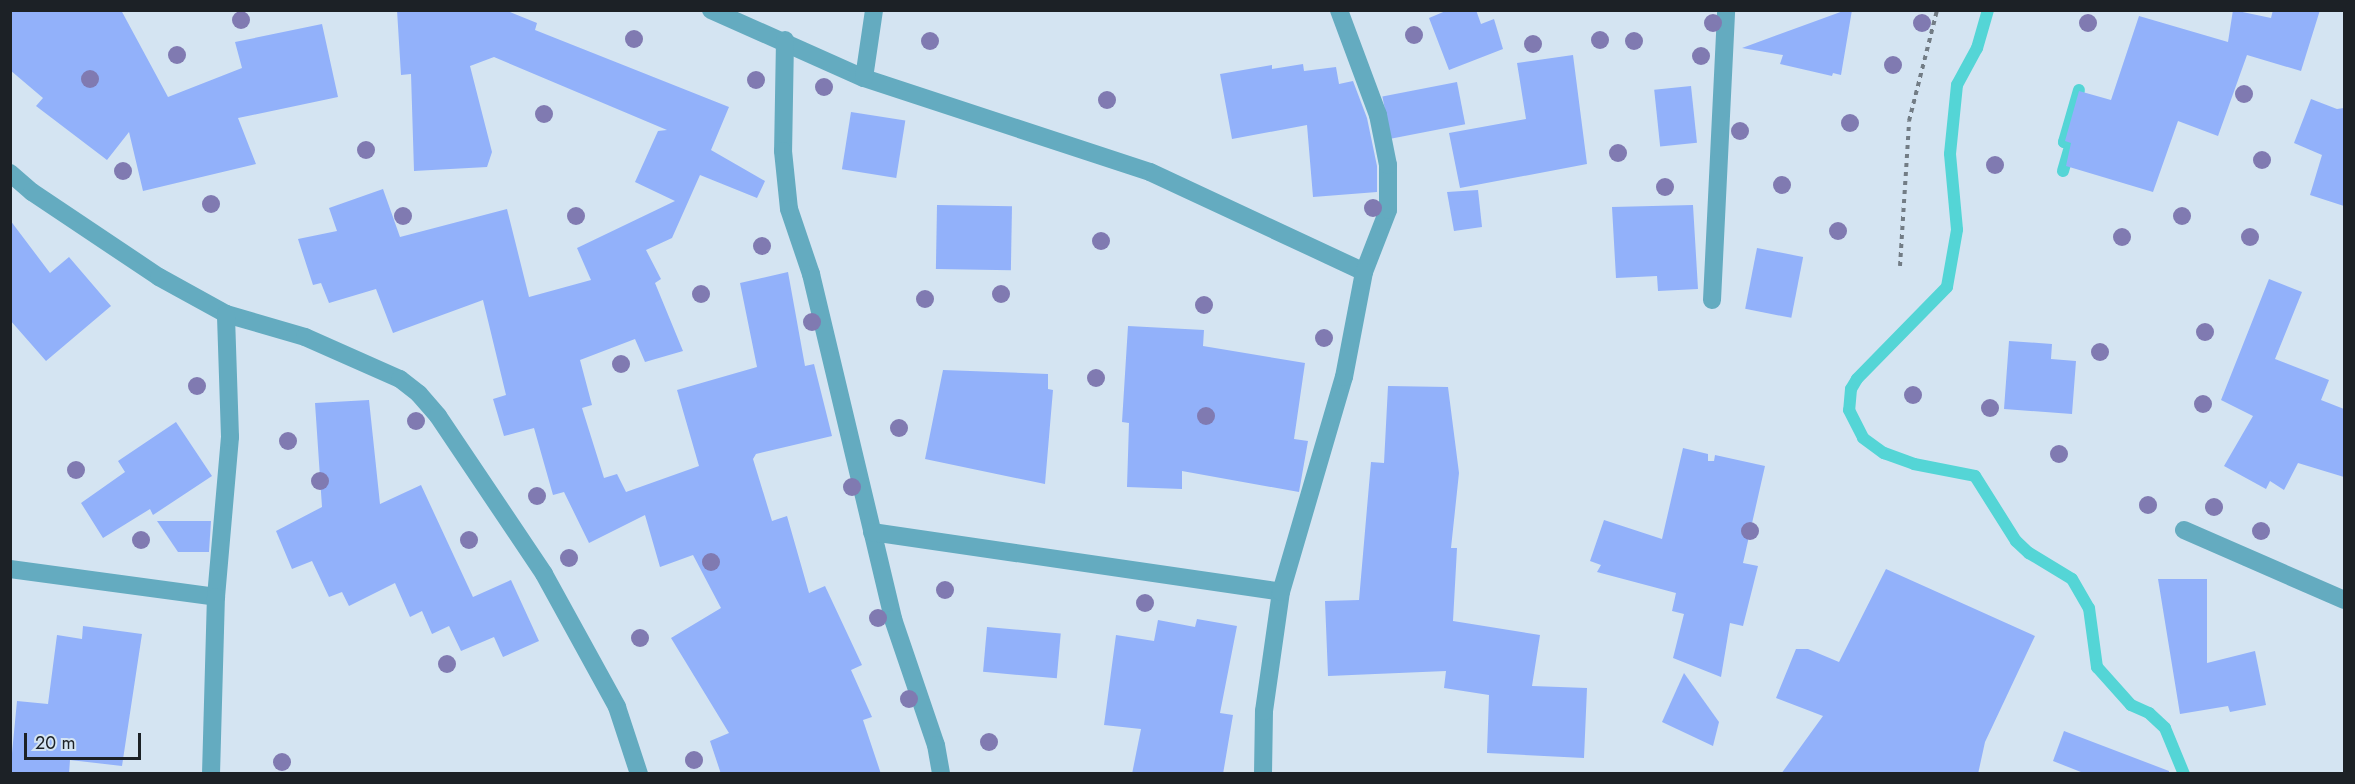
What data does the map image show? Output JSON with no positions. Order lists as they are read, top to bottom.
{
  "scale_bar": "20 m"
}
